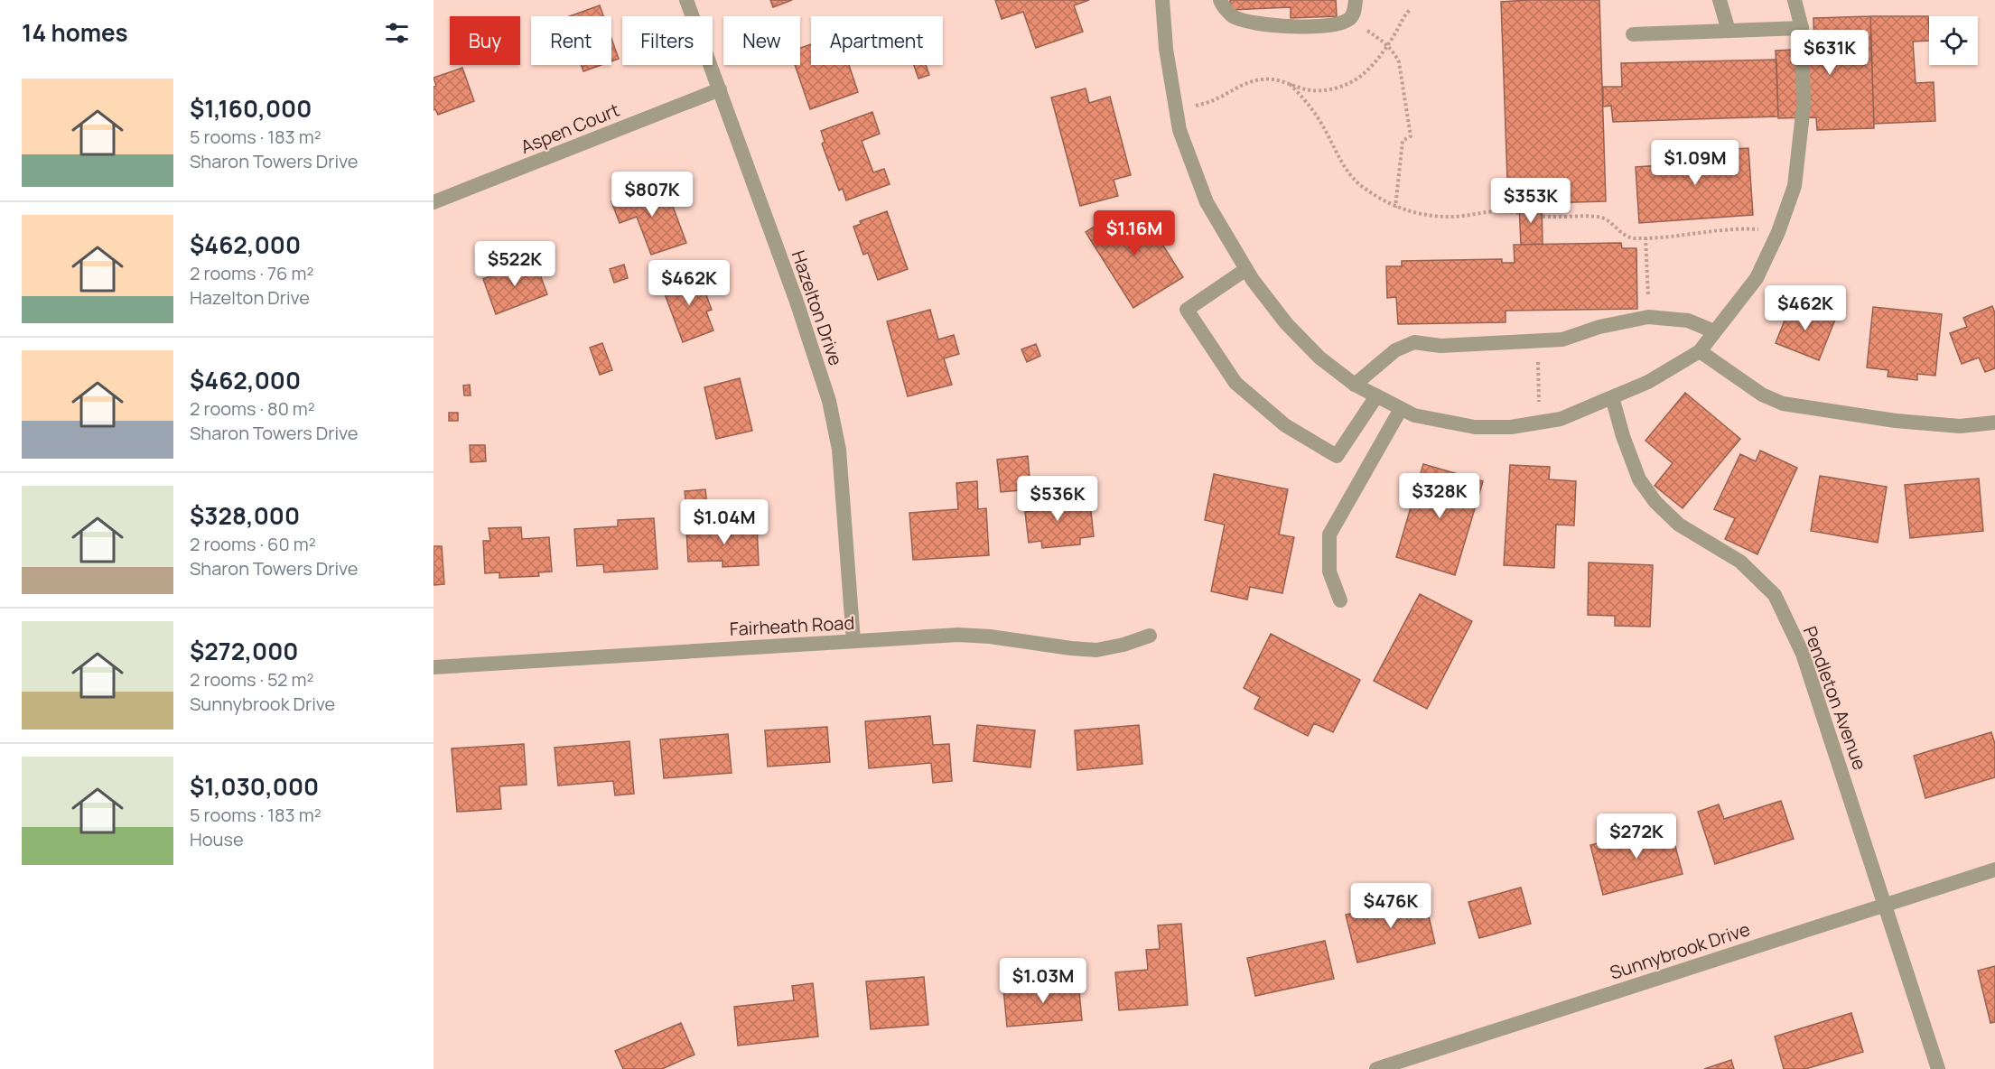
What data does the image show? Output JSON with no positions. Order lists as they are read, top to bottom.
{
  "streets": {
    "street": [
      "Aspen Court",
      "Hazelton Drive",
      "Fairheath Road",
      "Pendleton Avenue",
      "Sunnybrook Drive"
    ]
  },
  "crossings": [
    ["Aspen Court", "Hazelton Drive"],
    ["Hazelton Drive", "Fairheath Road"],
    ["Pendleton Avenue", "Sunnybrook Drive"]
  ],
  "page": {
    "heading": "14 homes",
    "chip": [
      "Buy",
      "Rent",
      "Filters",
      "New",
      "Apartment"
    ],
    "price": [
      "$631K",
      "$1.09M",
      "$807K",
      "$353K",
      "$1.16M",
      "$522K",
      "$462K",
      "$462K",
      "$328K",
      "$536K",
      "$1.04M",
      "$272K",
      "$476K",
      "$1.03M"
    ],
    "list": [
      {
        "name": "$1,160,000",
        "note": "5 rooms · 183 m² · Sharon Towers Drive"
      },
      {
        "name": "$462,000",
        "note": "2 rooms · 76 m² · Hazelton Drive"
      },
      {
        "name": "$462,000",
        "note": "2 rooms · 80 m² · Sharon Towers Drive"
      },
      {
        "name": "$328,000",
        "note": "2 rooms · 60 m² · Sharon Towers Drive"
      },
      {
        "name": "$272,000",
        "note": "2 rooms · 52 m² · Sunnybrook Drive"
      },
      {
        "name": "$1,030,000",
        "note": "5 rooms · 183 m² · House"
      }
    ]
  }
}
